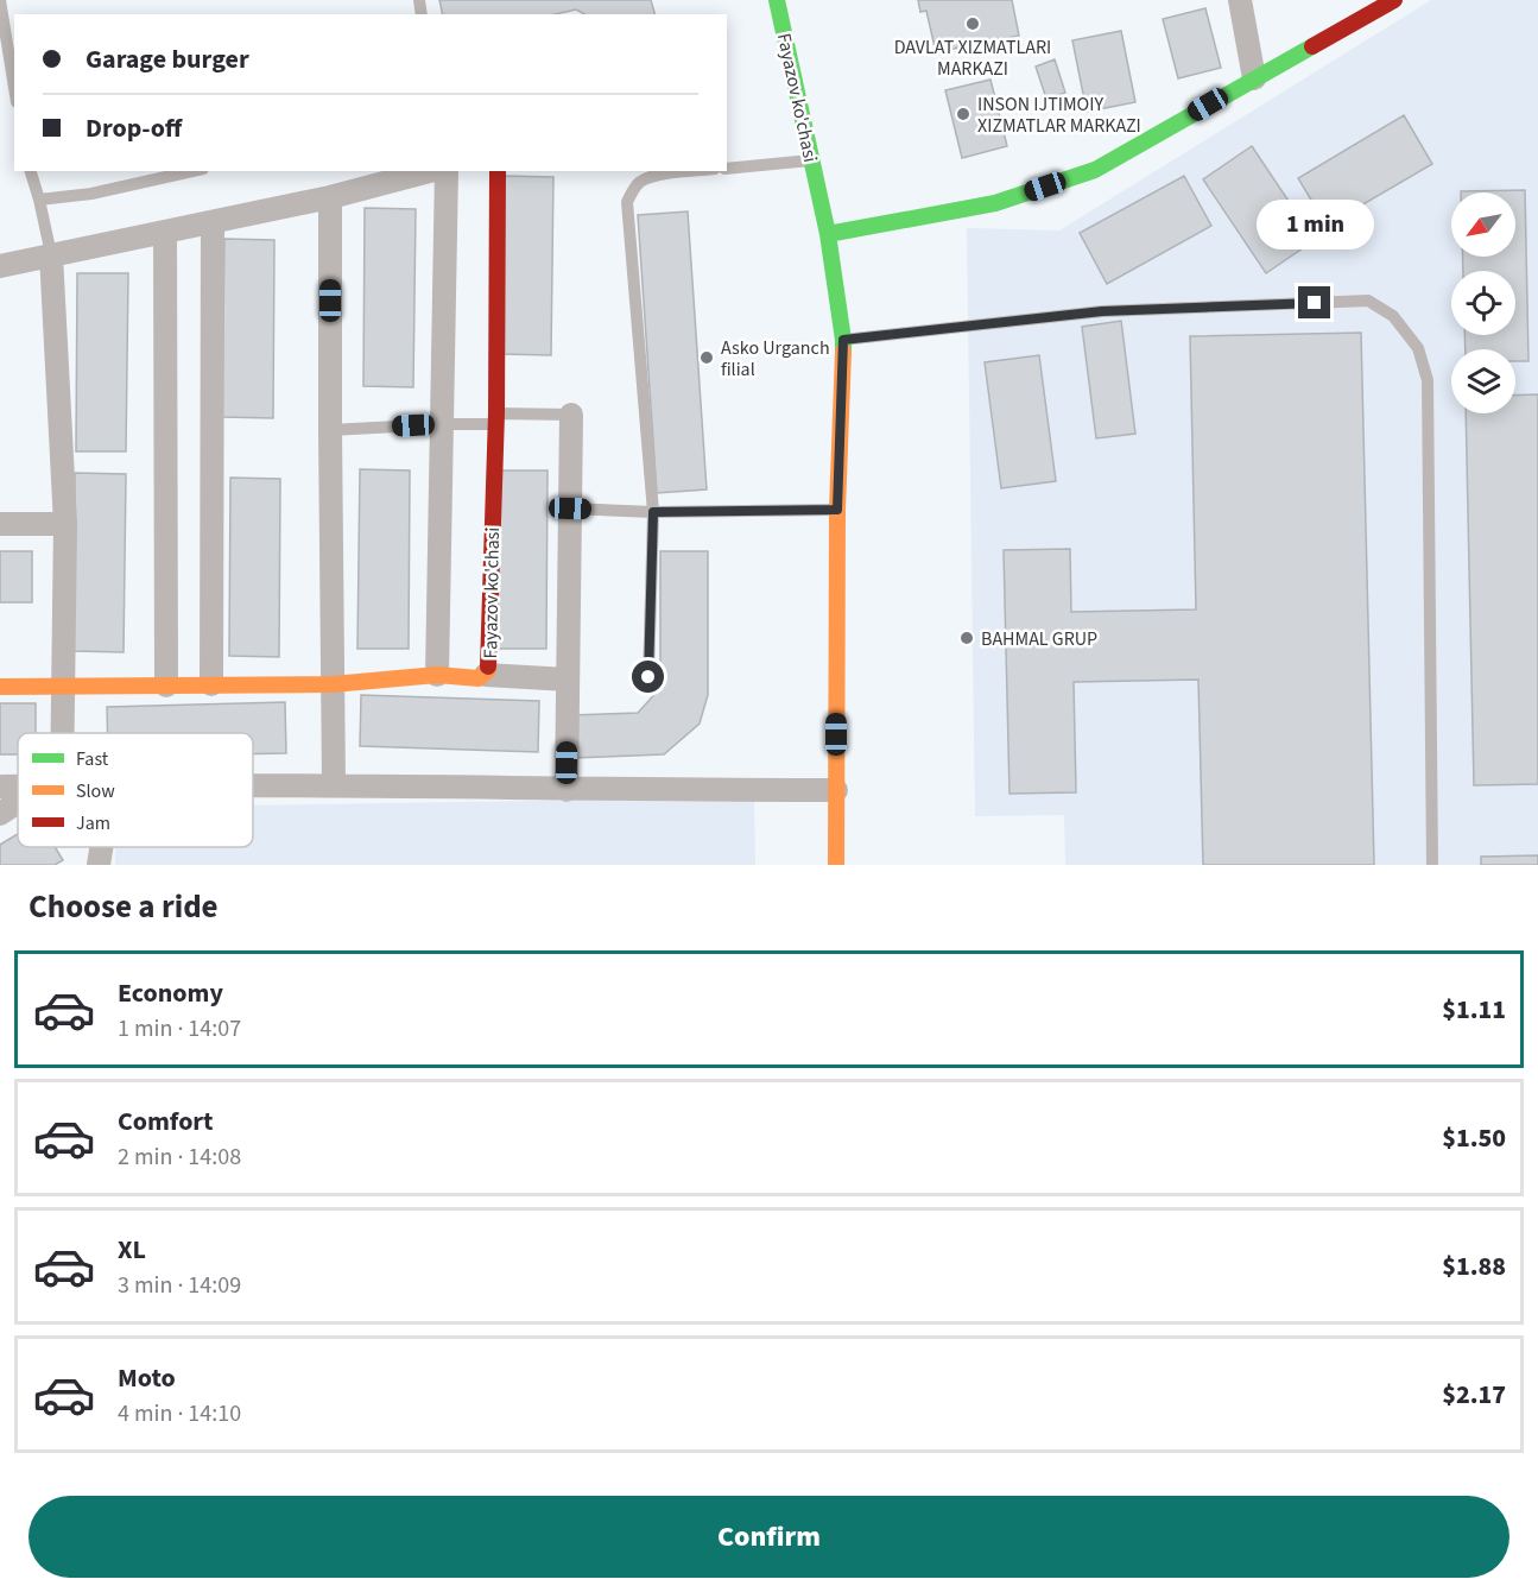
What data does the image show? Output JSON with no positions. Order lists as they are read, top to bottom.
{
  "streets": {
    "street": ["Fayazov ko'chasi"]
  },
  "places": [
    "DAVLAT XIZMATLARI MARKAZI",
    "INSON IJTIMOIY XIZMATLAR MARKAZI",
    "Asko Urganch filial",
    "BAHMAL GRUP"
  ],
  "legend": ["Fast", "Slow", "Jam"],
  "north": "bottom left",
  "page": {
    "banner": ["Garage burger", "Drop-off"],
    "bubble": "1 min",
    "heading": "Choose a ride",
    "list": [
      {
        "name": "Economy",
        "note": "1 min · 14:07",
        "value": "$1.11"
      },
      {
        "name": "Comfort",
        "note": "2 min · 14:08",
        "value": "$1.50"
      },
      {
        "name": "XL",
        "note": "3 min · 14:09",
        "value": "$1.88"
      },
      {
        "name": "Moto",
        "note": "4 min · 14:10",
        "value": "$2.17"
      }
    ],
    "buttons": "Confirm"
  }
}
